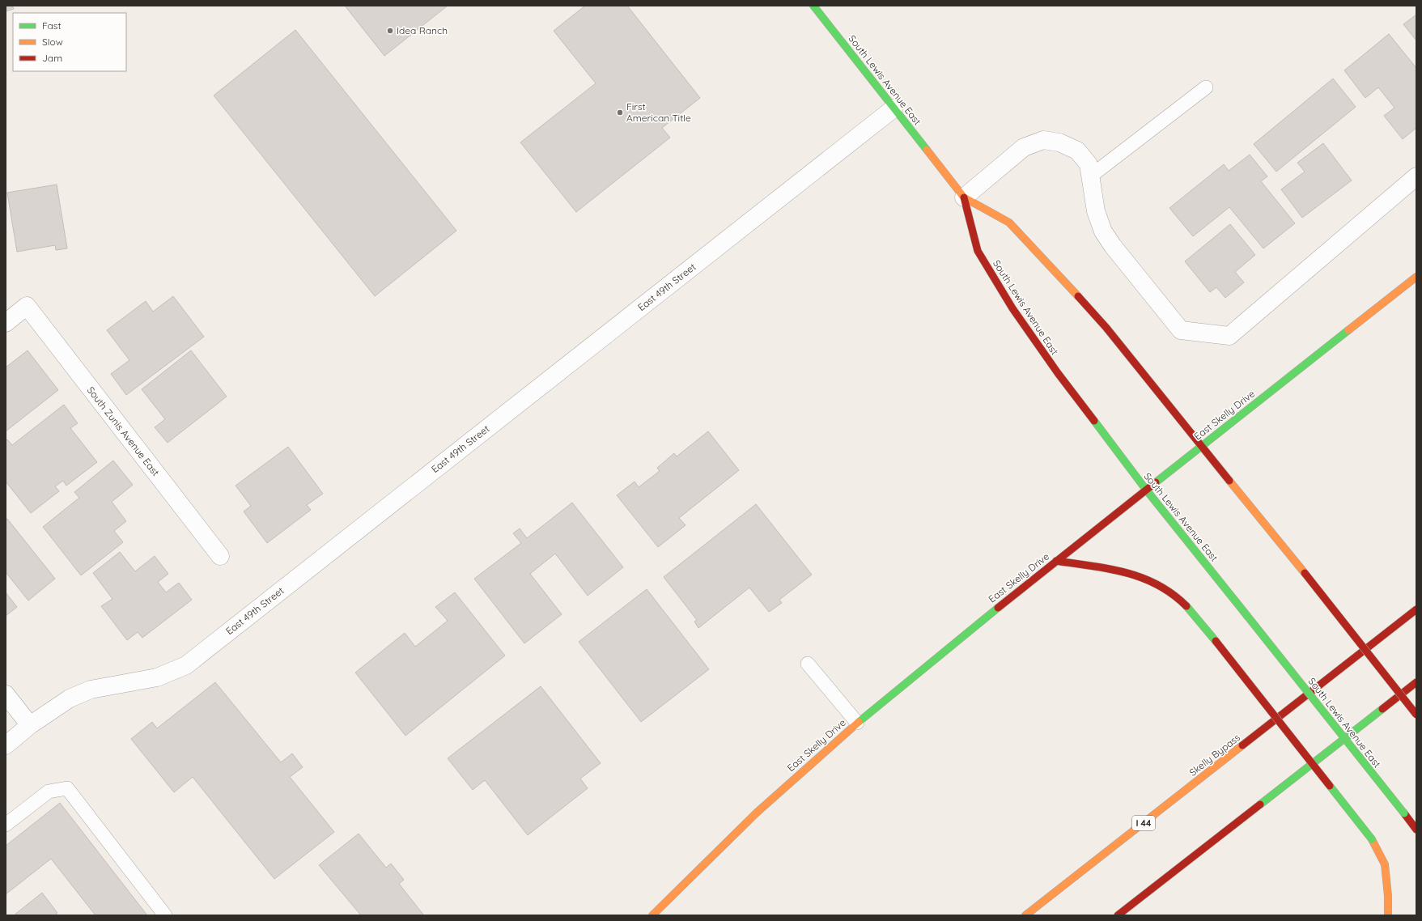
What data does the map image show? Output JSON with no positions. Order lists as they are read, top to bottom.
{
  "streets": {
    "main road": [
      "South Lewis Avenue East",
      "East Skelly Drive",
      "Skelly Bypass",
      "I 44"
    ],
    "street": ["East 49th Street", "South Zunis Avenue East"]
  },
  "crossings": [
    ["South Lewis Avenue East", "East 49th Street"],
    ["South Lewis Avenue East", "East Skelly Drive"]
  ],
  "places": ["Idea Ranch", "First American Title"],
  "legend": ["Fast", "Slow", "Jam"]
}
